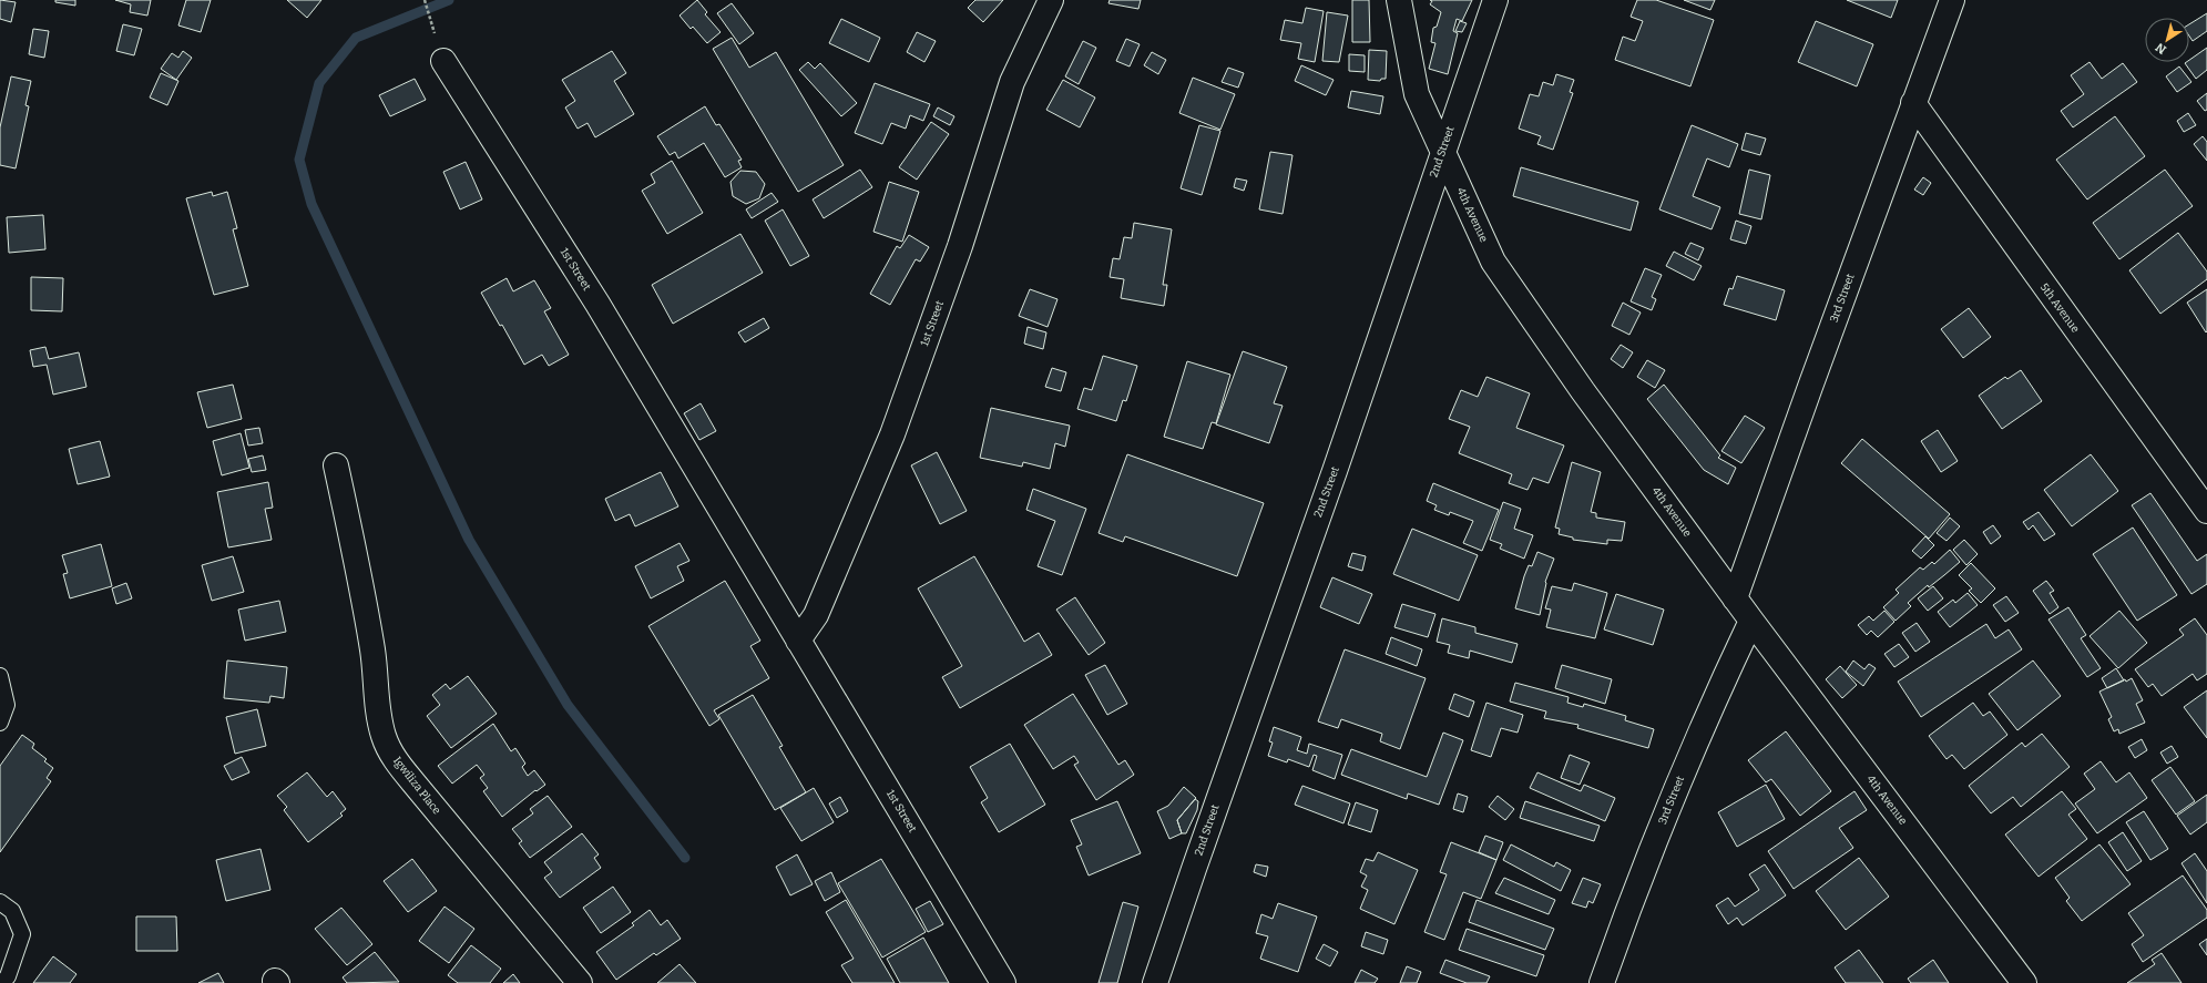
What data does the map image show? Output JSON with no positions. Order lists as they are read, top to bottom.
{
  "streets": {
    "street": [
      "2nd Street",
      "4th Avenue",
      "1st Street",
      "3rd Street",
      "5th Avenue",
      "Igwiliza Place"
    ]
  },
  "crossings": [
    ["2nd Street", "4th Avenue"],
    ["4th Avenue", "3rd Street"],
    ["3rd Street", "5th Avenue"]
  ],
  "north": "bottom left"
}
